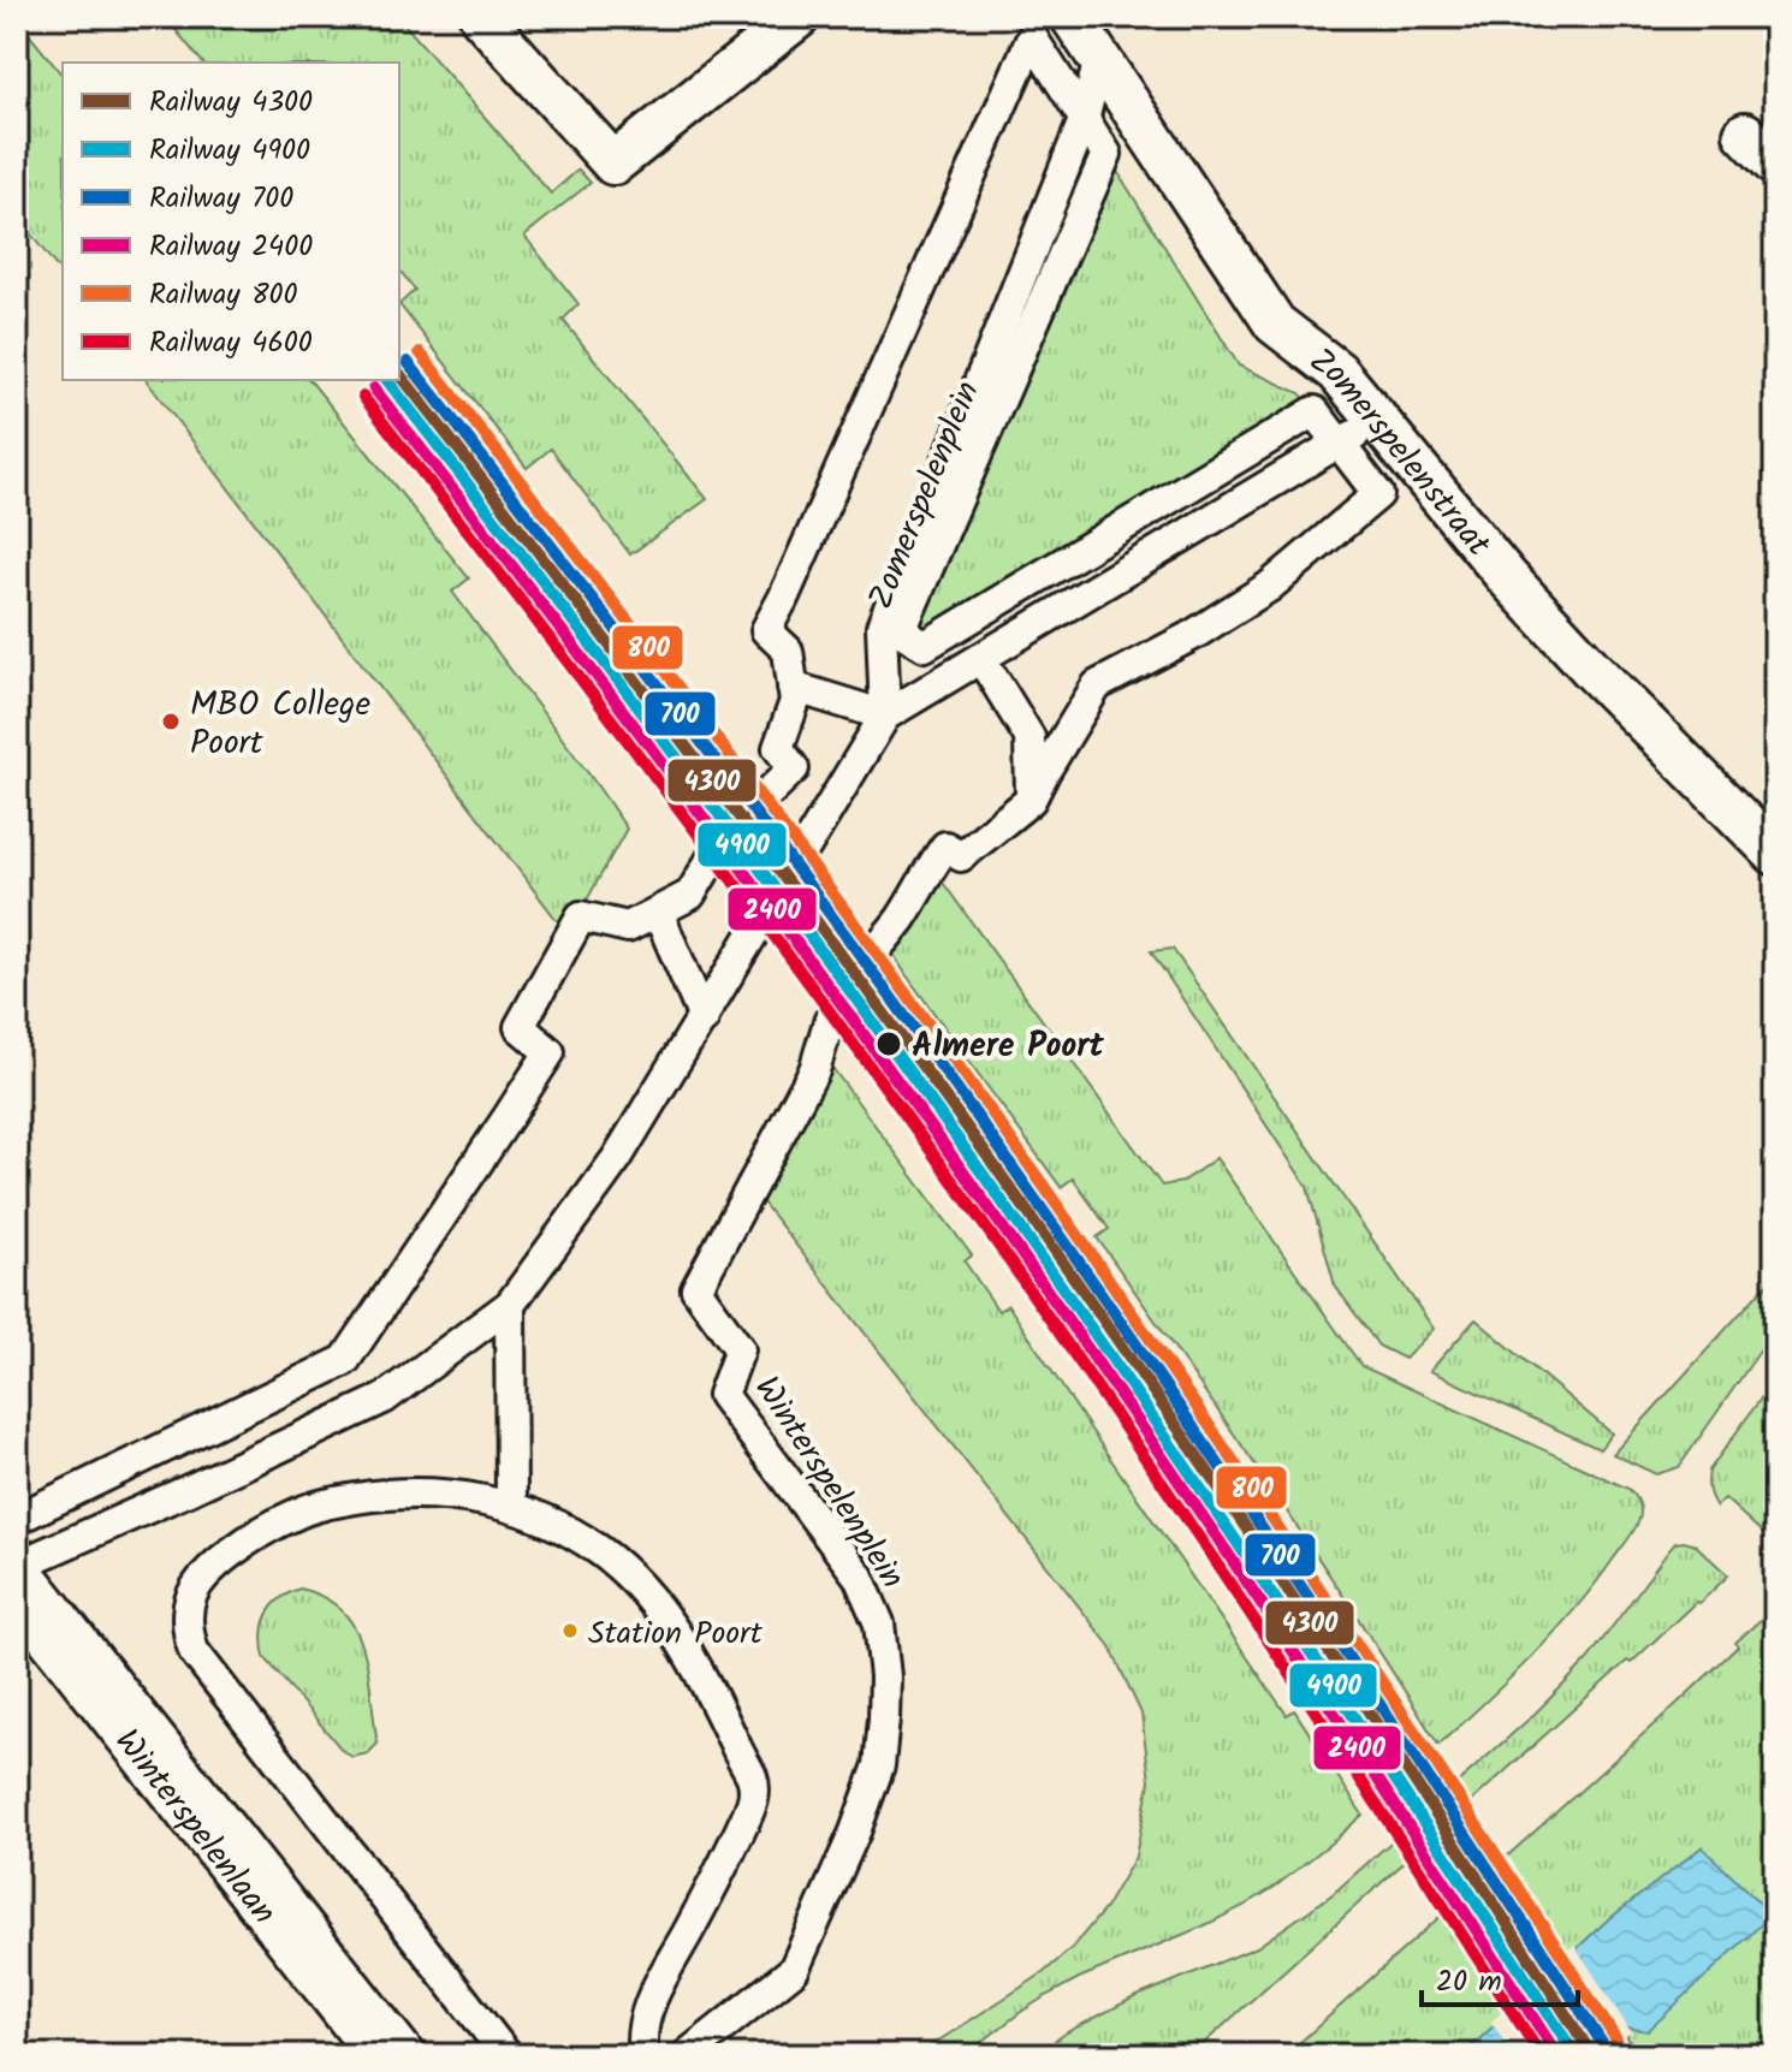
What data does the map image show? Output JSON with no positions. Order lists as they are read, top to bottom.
{
  "streets": {
    "street": [
      "Zomerspelenstraat",
      "Zomerspelenplein",
      "Winterspelenplein",
      "Winterspelenlaan"
    ]
  },
  "crossings": [
    ["Zomerspelenstraat", "Zomerspelenplein"],
    ["Zomerspelenplein", "Winterspelenplein"]
  ],
  "places": ["MBO College Poort", "Almere Poort", "Station Poort"],
  "lines": [
    "rail line 800",
    "rail line 700",
    "rail line 4300",
    "rail line 4900",
    "rail line 2400",
    "rail line 4600"
  ],
  "legend": [
    "Railway 4300",
    "Railway 4900",
    "Railway 700",
    "Railway 2400",
    "Railway 800",
    "Railway 4600"
  ],
  "scale_bar": "20 m"
}
